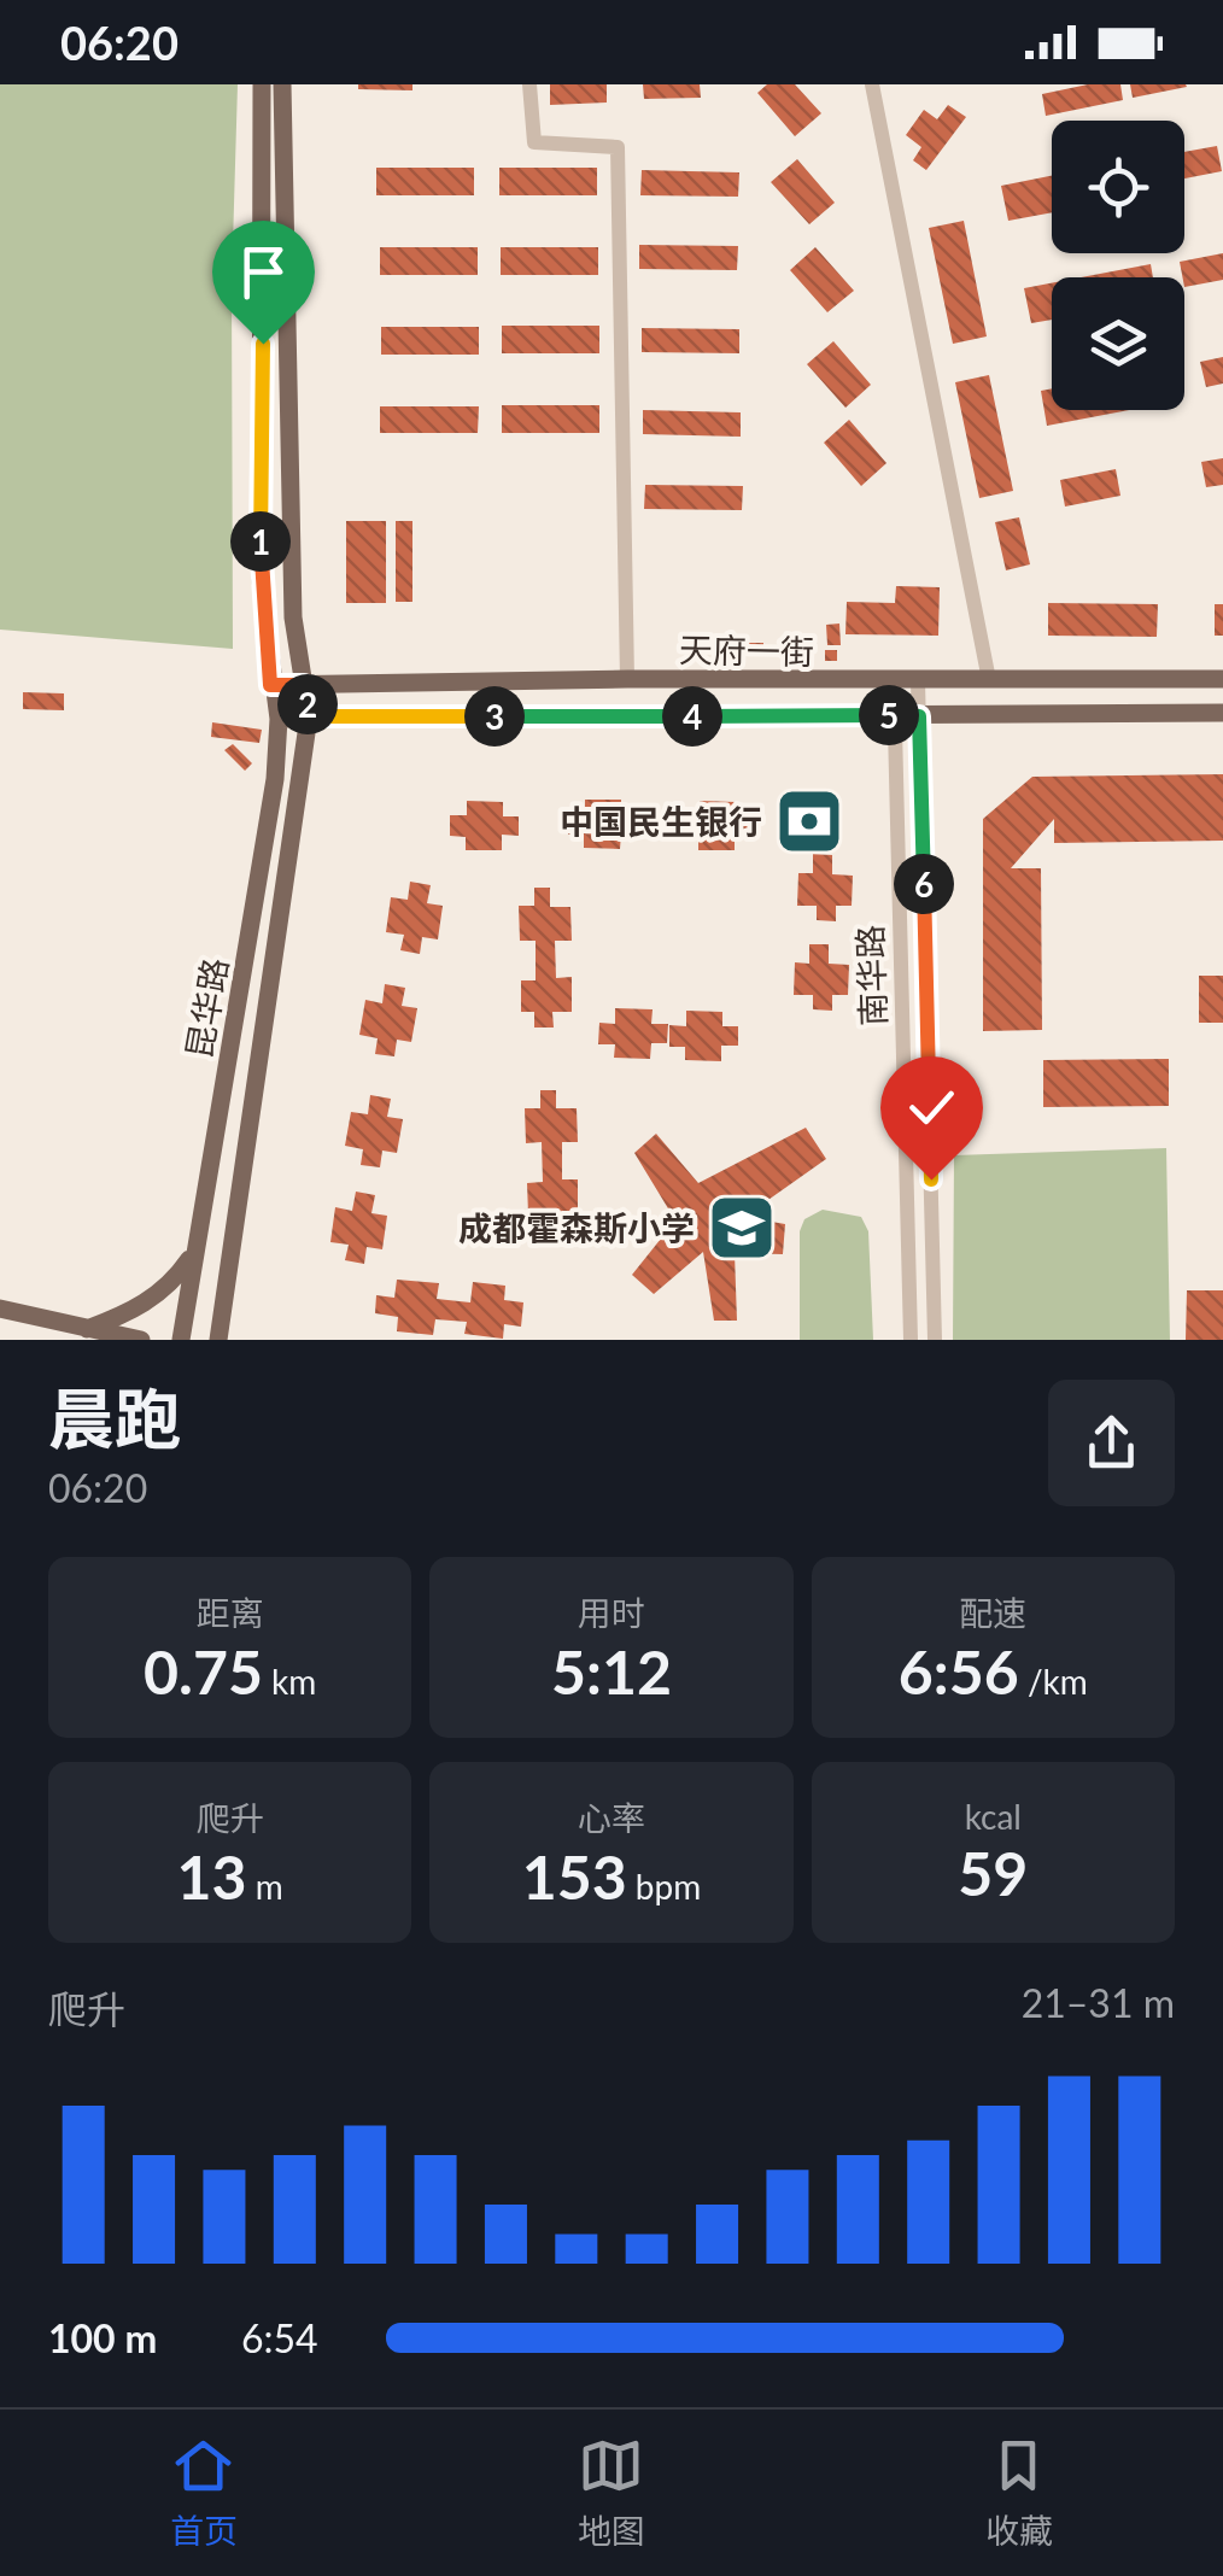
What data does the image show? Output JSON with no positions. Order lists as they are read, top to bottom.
{
  "streets": {
    "main road": ["天府一街", "昆华路"],
    "street": ["南华路"]
  },
  "crossings": [
    ["天府一街", "南华路"],
    ["天府一街", "昆华路"]
  ],
  "places": {
    "bank": ["中国民生银行"],
    "school or university": ["成都霍森斯小学"]
  },
  "page": {
    "status": "06:20",
    "pins": [
      "1",
      "2",
      "5",
      "3",
      "4",
      "6"
    ],
    "heading": ["晨跑", "06:20"],
    "stats": [
      ["距离", "0.75 km"],
      ["用时", "5:12"],
      ["配速", "6:56 /km"],
      ["爬升", "13 m"],
      ["心率", "153 bpm"],
      ["kcal", "59"]
    ],
    "chart": ["爬升", "21–31 m"],
    "list": [
      {
        "name": "100 m",
        "note": "6:54"
      }
    ],
    "tabs": ["首页", "地图", "收藏"]
  }
}
